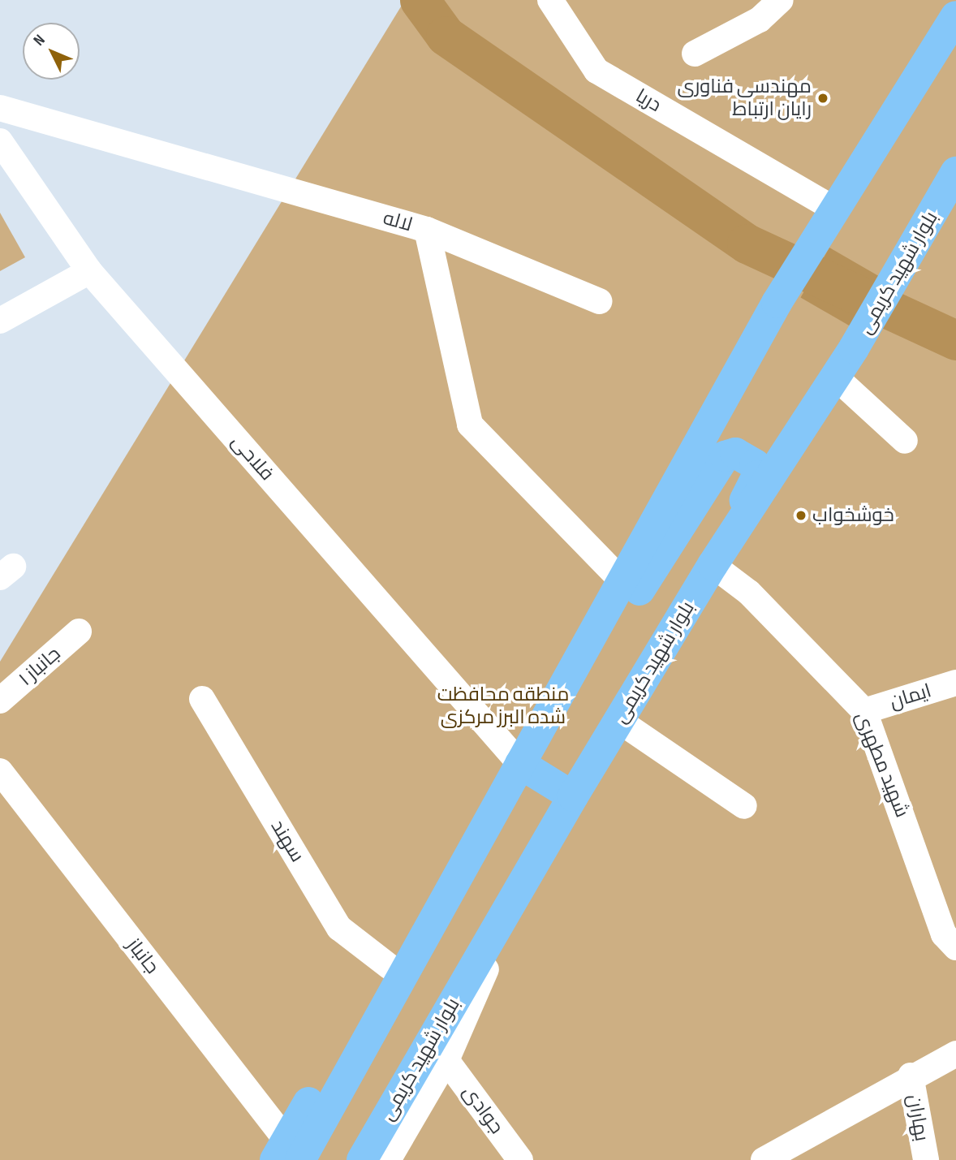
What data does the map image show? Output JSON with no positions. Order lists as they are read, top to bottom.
{
  "streets": {
    "main road": ["بلوار شهید کریمی"],
    "street": [
      "دریا",
      "لاله",
      "فلاحی",
      "جانباز ۱",
      "ایمان",
      "شهید مطهری",
      "سهند",
      "جانباز",
      "جوادی",
      "بهاران"
    ]
  },
  "crossings": [
    ["بلوار شهید کریمی", "شهید مطهری"],
    ["ایمان", "شهید مطهری"]
  ],
  "parks": ["منطقه محافظت شده البرز مرکزی"],
  "places": ["مهندسی فناوری رایان ارتباط", "خوشخواب"],
  "north": "top left"
}
